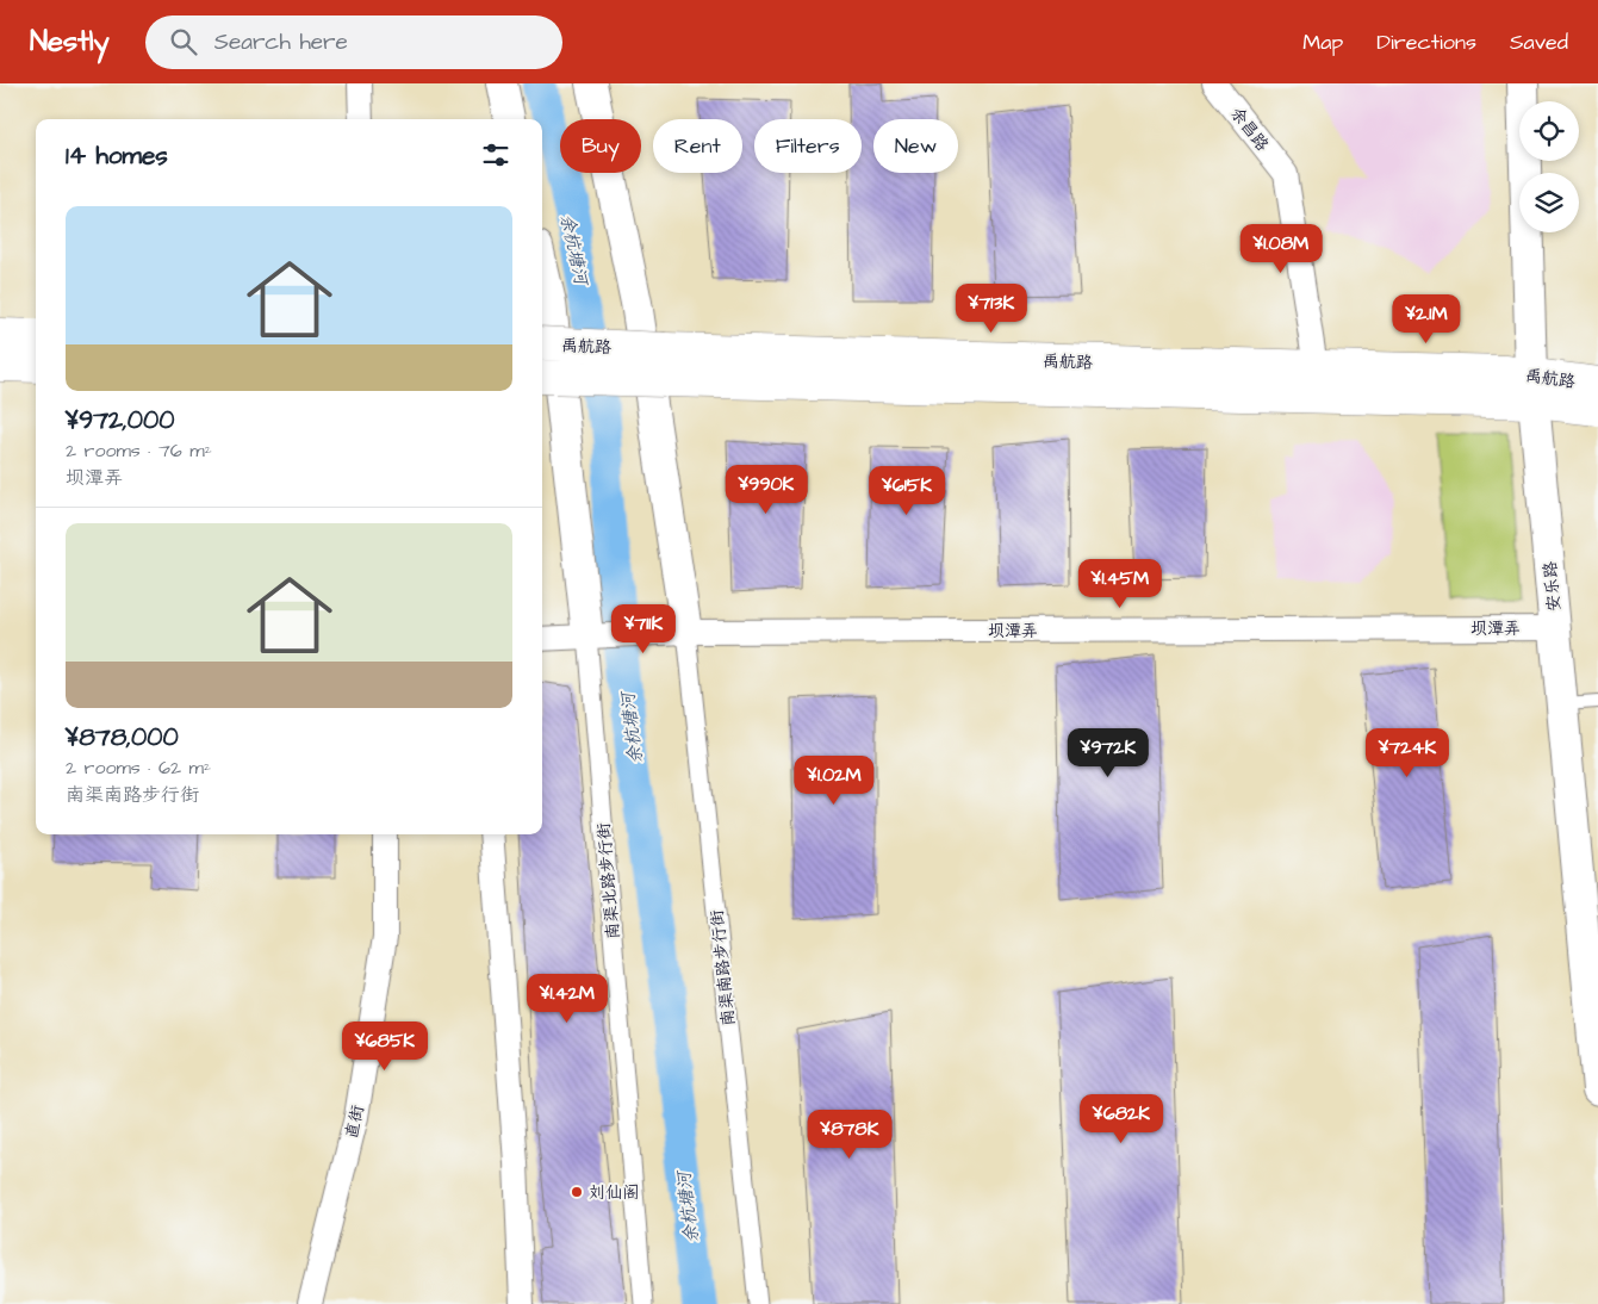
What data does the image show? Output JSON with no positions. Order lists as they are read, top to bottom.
{
  "streets": {
    "main road": ["禹航路"],
    "street": [
      "余昌路",
      "安乐路",
      "坝潭弄",
      "南渠北路步行街",
      "南渠南路步行街",
      "直街"
    ]
  },
  "crossings": [
    ["余昌路", "禹航路"],
    ["禹航路", "安乐路"],
    ["安乐路", "坝潭弄"],
    ["坝潭弄", "南渠北路步行街"],
    ["坝潭弄", "南渠南路步行街"]
  ],
  "water": ["余杭塘河"],
  "places": ["刘仙阁"],
  "page": {
    "header": "Nestly",
    "search": "Search here",
    "nav": ["Map", "Directions", "Saved"],
    "chip": [
      "Buy",
      "Rent",
      "Filters",
      "New"
    ],
    "heading": "14 homes",
    "list": [
      {
        "name": "¥972,000",
        "note": "2 rooms · 76 m² · 坝潭弄"
      },
      {
        "name": "¥878,000",
        "note": "2 rooms · 62 m² · 南渠南路步行街"
      }
    ],
    "price": [
      "¥1.08M",
      "¥713K",
      "¥2.1M",
      "¥990K",
      "¥615K",
      "¥1.45M",
      "¥711K",
      "¥972K",
      "¥724K",
      "¥1.02M",
      "¥1.42M",
      "¥685K",
      "¥682K",
      "¥878K"
    ]
  }
}
